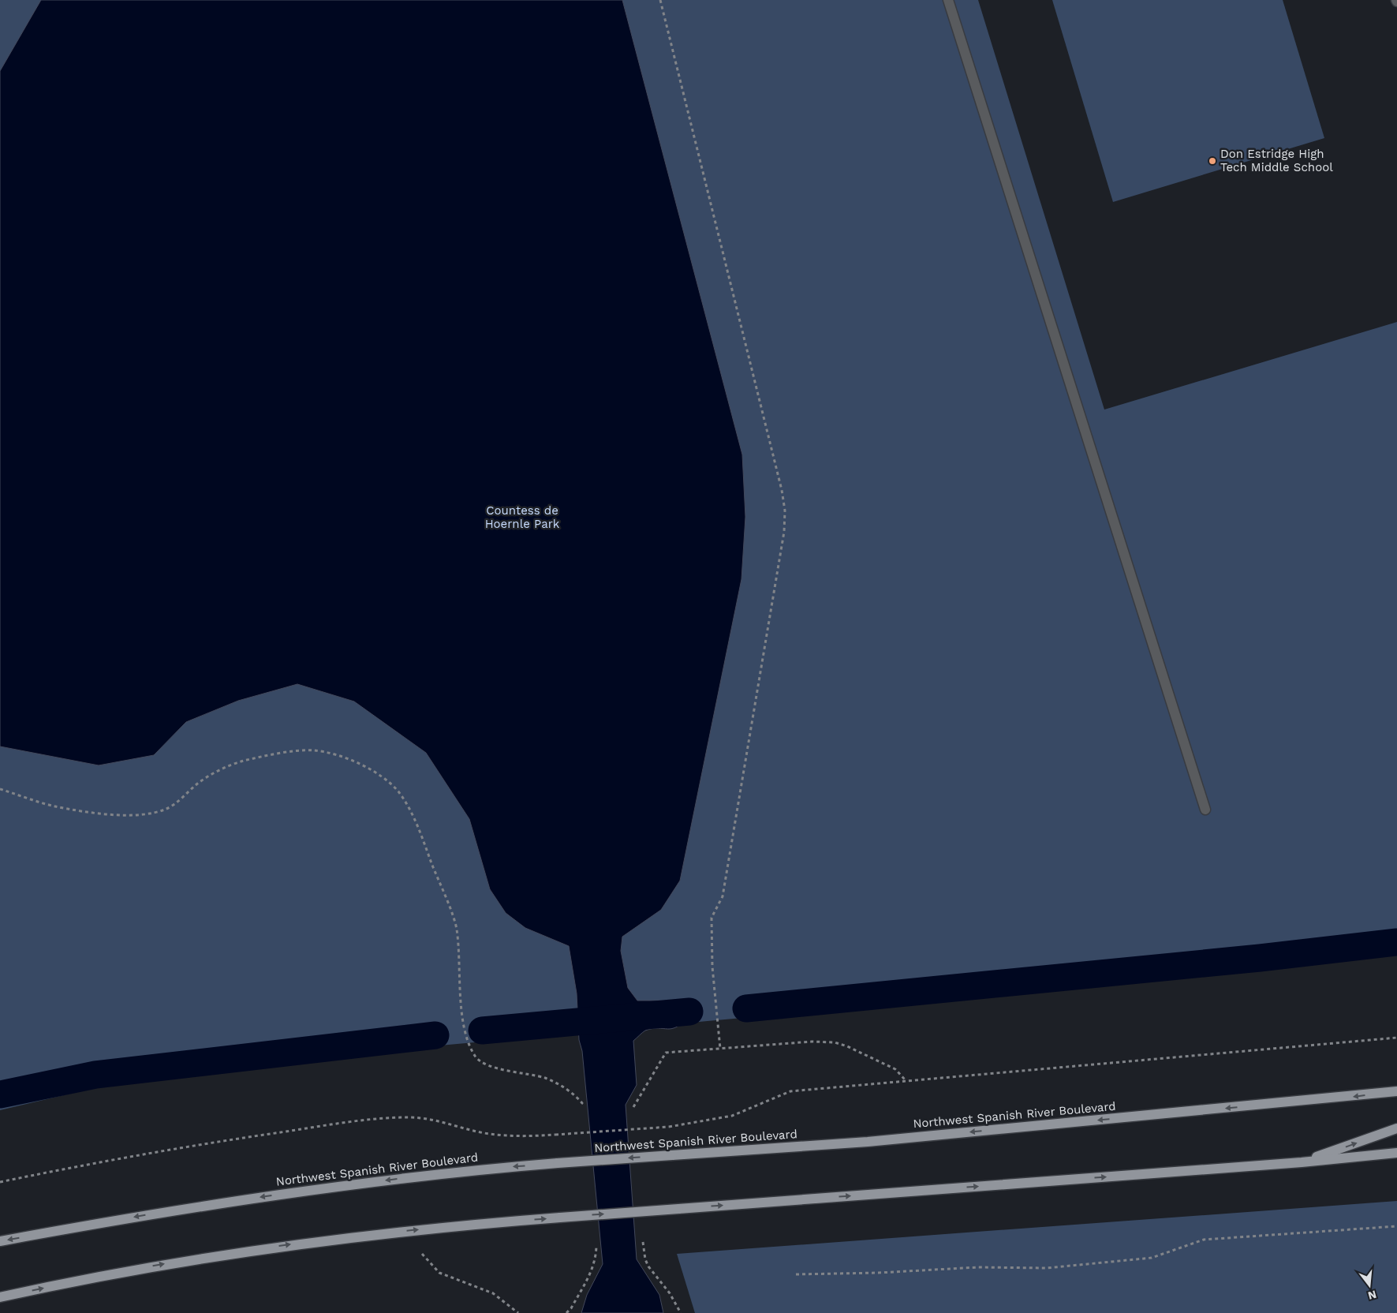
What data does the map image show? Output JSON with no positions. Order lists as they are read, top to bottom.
{
  "streets": {
    "main road": ["Northwest Spanish River Boulevard"]
  },
  "parks": ["Countess de Hoernle Park"],
  "places": ["Don Estridge High Tech Middle School"],
  "north": "bottom"
}
